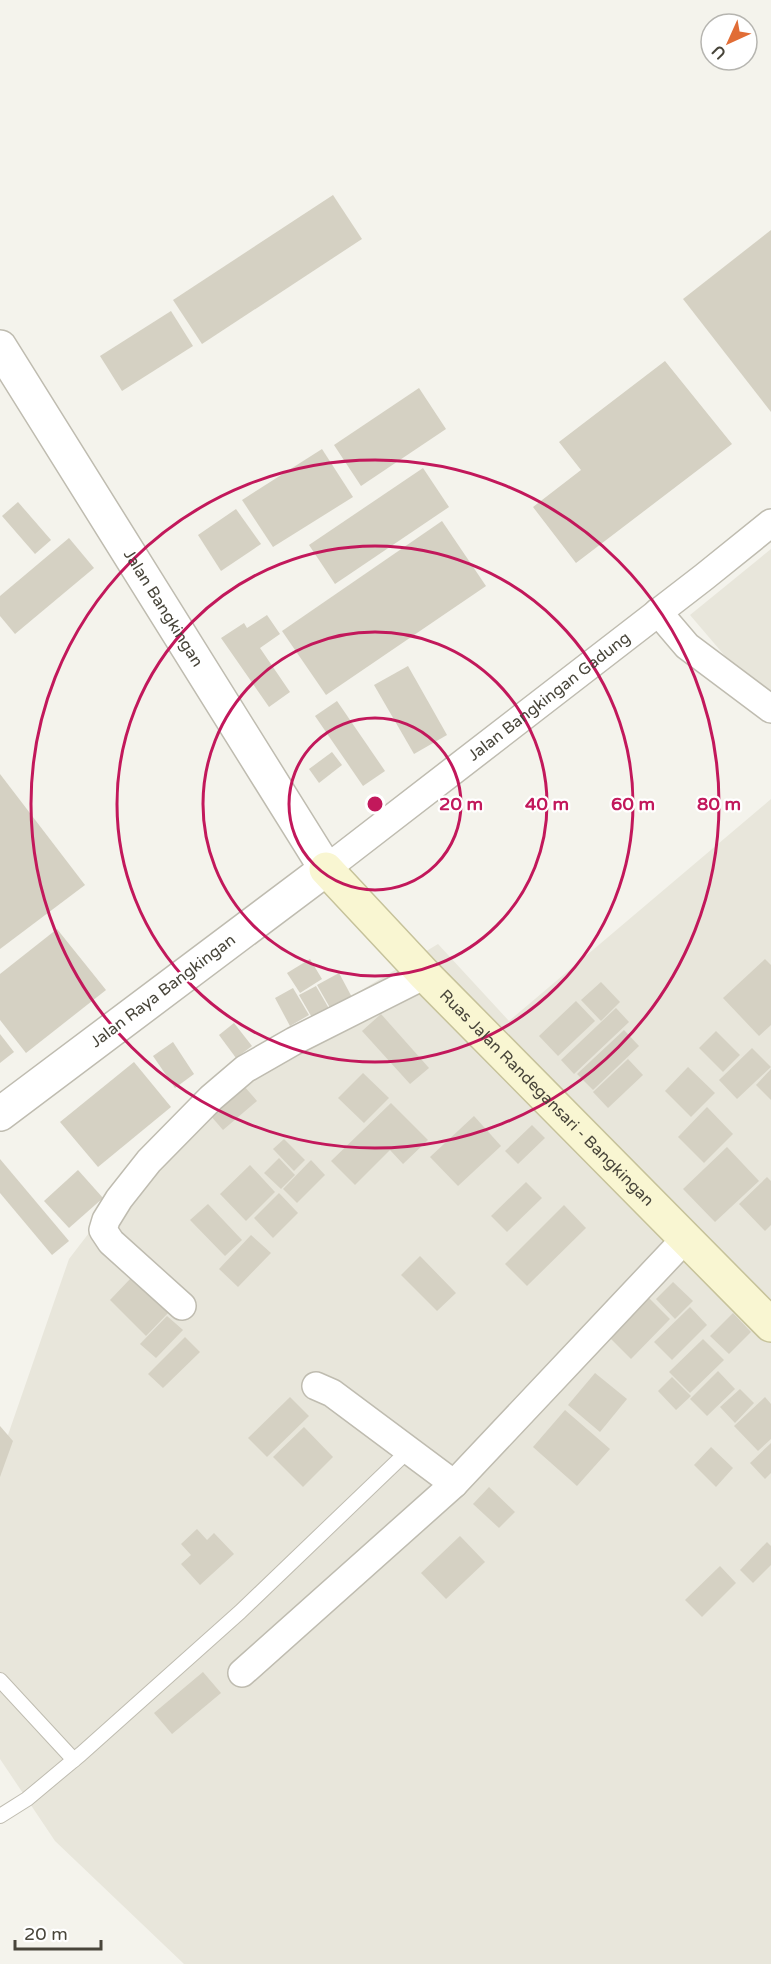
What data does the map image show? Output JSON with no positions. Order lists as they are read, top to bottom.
{
  "streets": {
    "main road": ["Ruas Jalan Randegansari - Bangkingan"],
    "street": ["Jalan Bangkingan", "Jalan Bangkingan Gadung", "Jalan Raya Bangkingan"]
  },
  "crossings": [
    ["Jalan Bangkingan", "Jalan Bangkingan Gadung"],
    ["Jalan Bangkingan", "Jalan Raya Bangkingan"],
    ["Jalan Bangkingan", "Ruas Jalan Randegansari - Bangkingan"],
    ["Jalan Bangkingan Gadung", "Jalan Raya Bangkingan"],
    ["Jalan Bangkingan Gadung", "Ruas Jalan Randegansari - Bangkingan"],
    ["Jalan Raya Bangkingan", "Ruas Jalan Randegansari - Bangkingan"]
  ],
  "scale_bar": "20 m",
  "north": "bottom left",
  "rings": [
    "20 m",
    "40 m",
    "60 m",
    "80 m"
  ]
}
